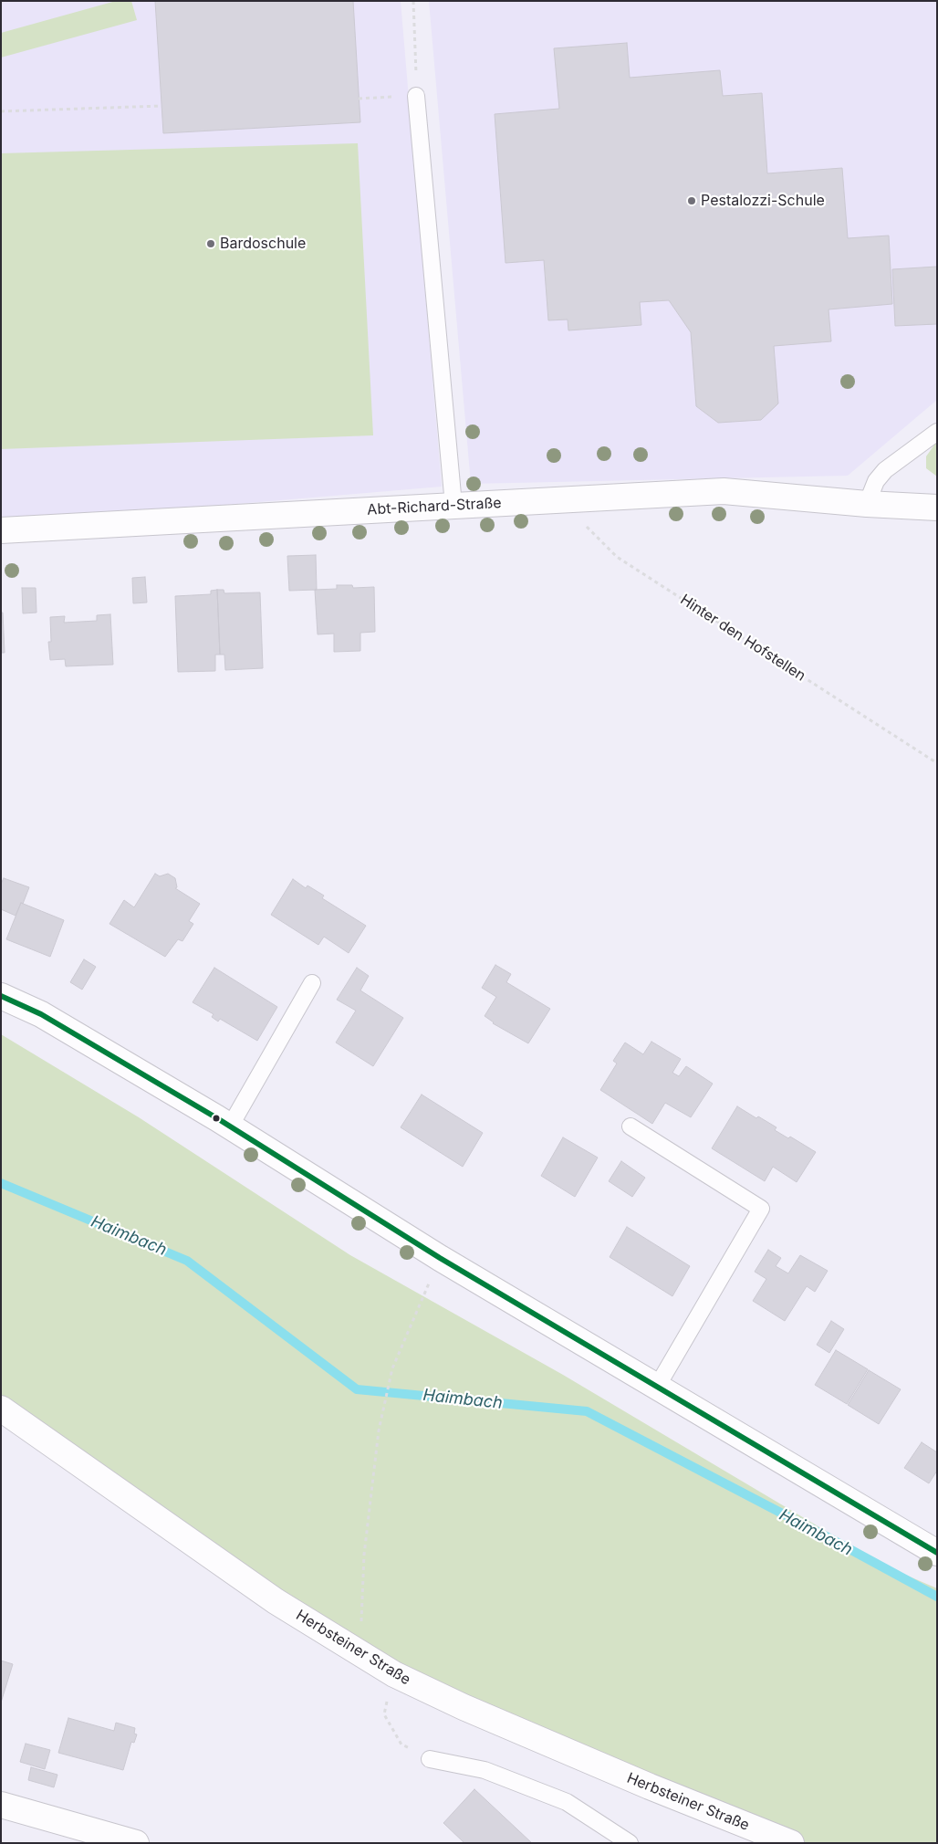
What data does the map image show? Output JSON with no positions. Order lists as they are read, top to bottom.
{
  "streets": {
    "street": ["Abt-Richard-Straße", "Herbsteiner Straße"],
    "path": ["Hinter den Hofstellen"]
  },
  "crossings": [
    ["Abt-Richard-Straße", "Hinter den Hofstellen"]
  ],
  "water": ["Haimbach"],
  "places": ["Pestalozzi-Schule", "Bardoschule"]
}
